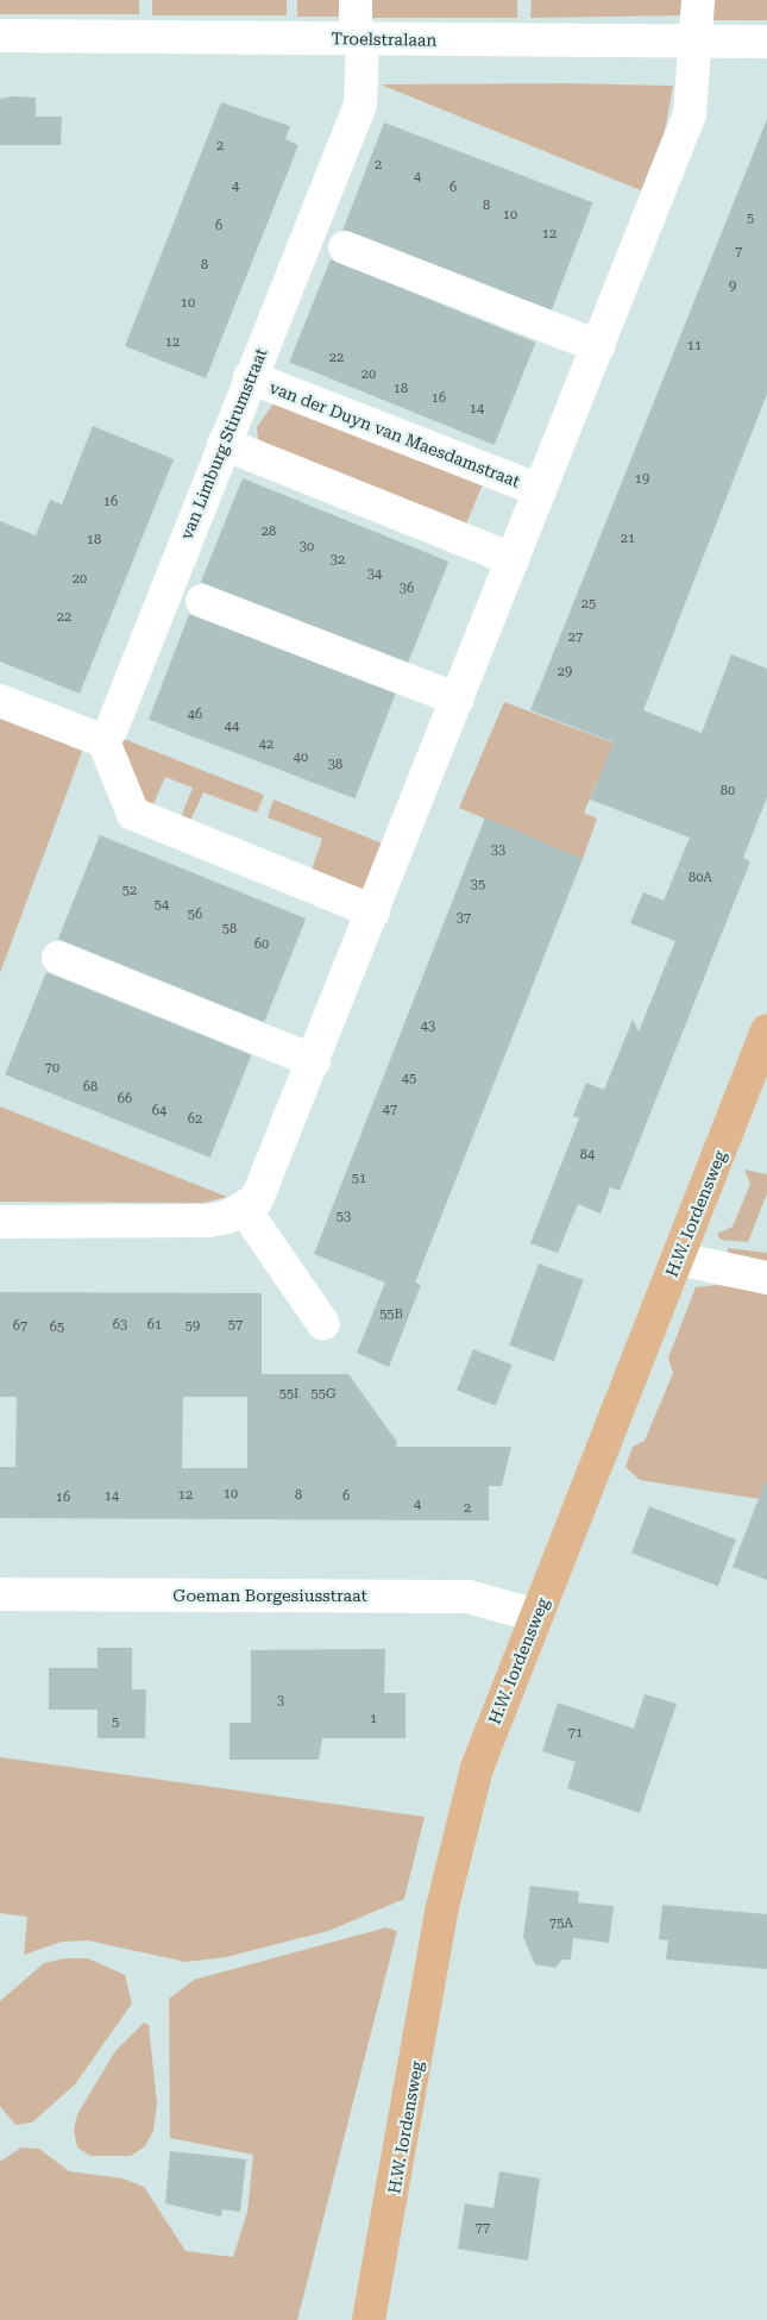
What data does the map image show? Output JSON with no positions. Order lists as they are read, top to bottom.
{
  "streets": {
    "main road": ["H.W. Iordensweg"],
    "street": [
      "Troelstralaan",
      "van der Duyn van Maesdamstraat",
      "van Limburg Stirumstraat",
      "Goeman Borgesiusstraat"
    ]
  },
  "crossings": [
    ["Troelstralaan", "van der Duyn van Maesdamstraat"],
    ["Troelstralaan", "van Limburg Stirumstraat"],
    ["van der Duyn van Maesdamstraat", "van Limburg Stirumstraat"],
    ["H.W. Iordensweg", "Goeman Borgesiusstraat"]
  ],
  "house_numbers": [
    "2",
    "2",
    "4",
    "4",
    "6",
    "8",
    "10",
    "5",
    "6",
    "12",
    "7",
    "8",
    "9",
    "10",
    "12",
    "11",
    "22",
    "20",
    "18",
    "16",
    "14",
    "19",
    "16",
    "28",
    "21",
    "18",
    "30",
    "32",
    "34",
    "20",
    "36",
    "25",
    "22",
    "27",
    "29",
    "46",
    "44",
    "42",
    "40",
    "38",
    "80",
    "33",
    "80A",
    "35",
    "52",
    "54",
    "56",
    "37",
    "58",
    "60",
    "43",
    "70",
    "45",
    "68",
    "66",
    "47",
    "64",
    "62",
    "84",
    "51",
    "53",
    "55B",
    "63",
    "61",
    "57",
    "67",
    "59",
    "65",
    "55I",
    "55G",
    "10",
    "12",
    "8",
    "14",
    "6",
    "16",
    "4",
    "2",
    "3",
    "1",
    "5",
    "71",
    "75A",
    "77"
  ]
}
